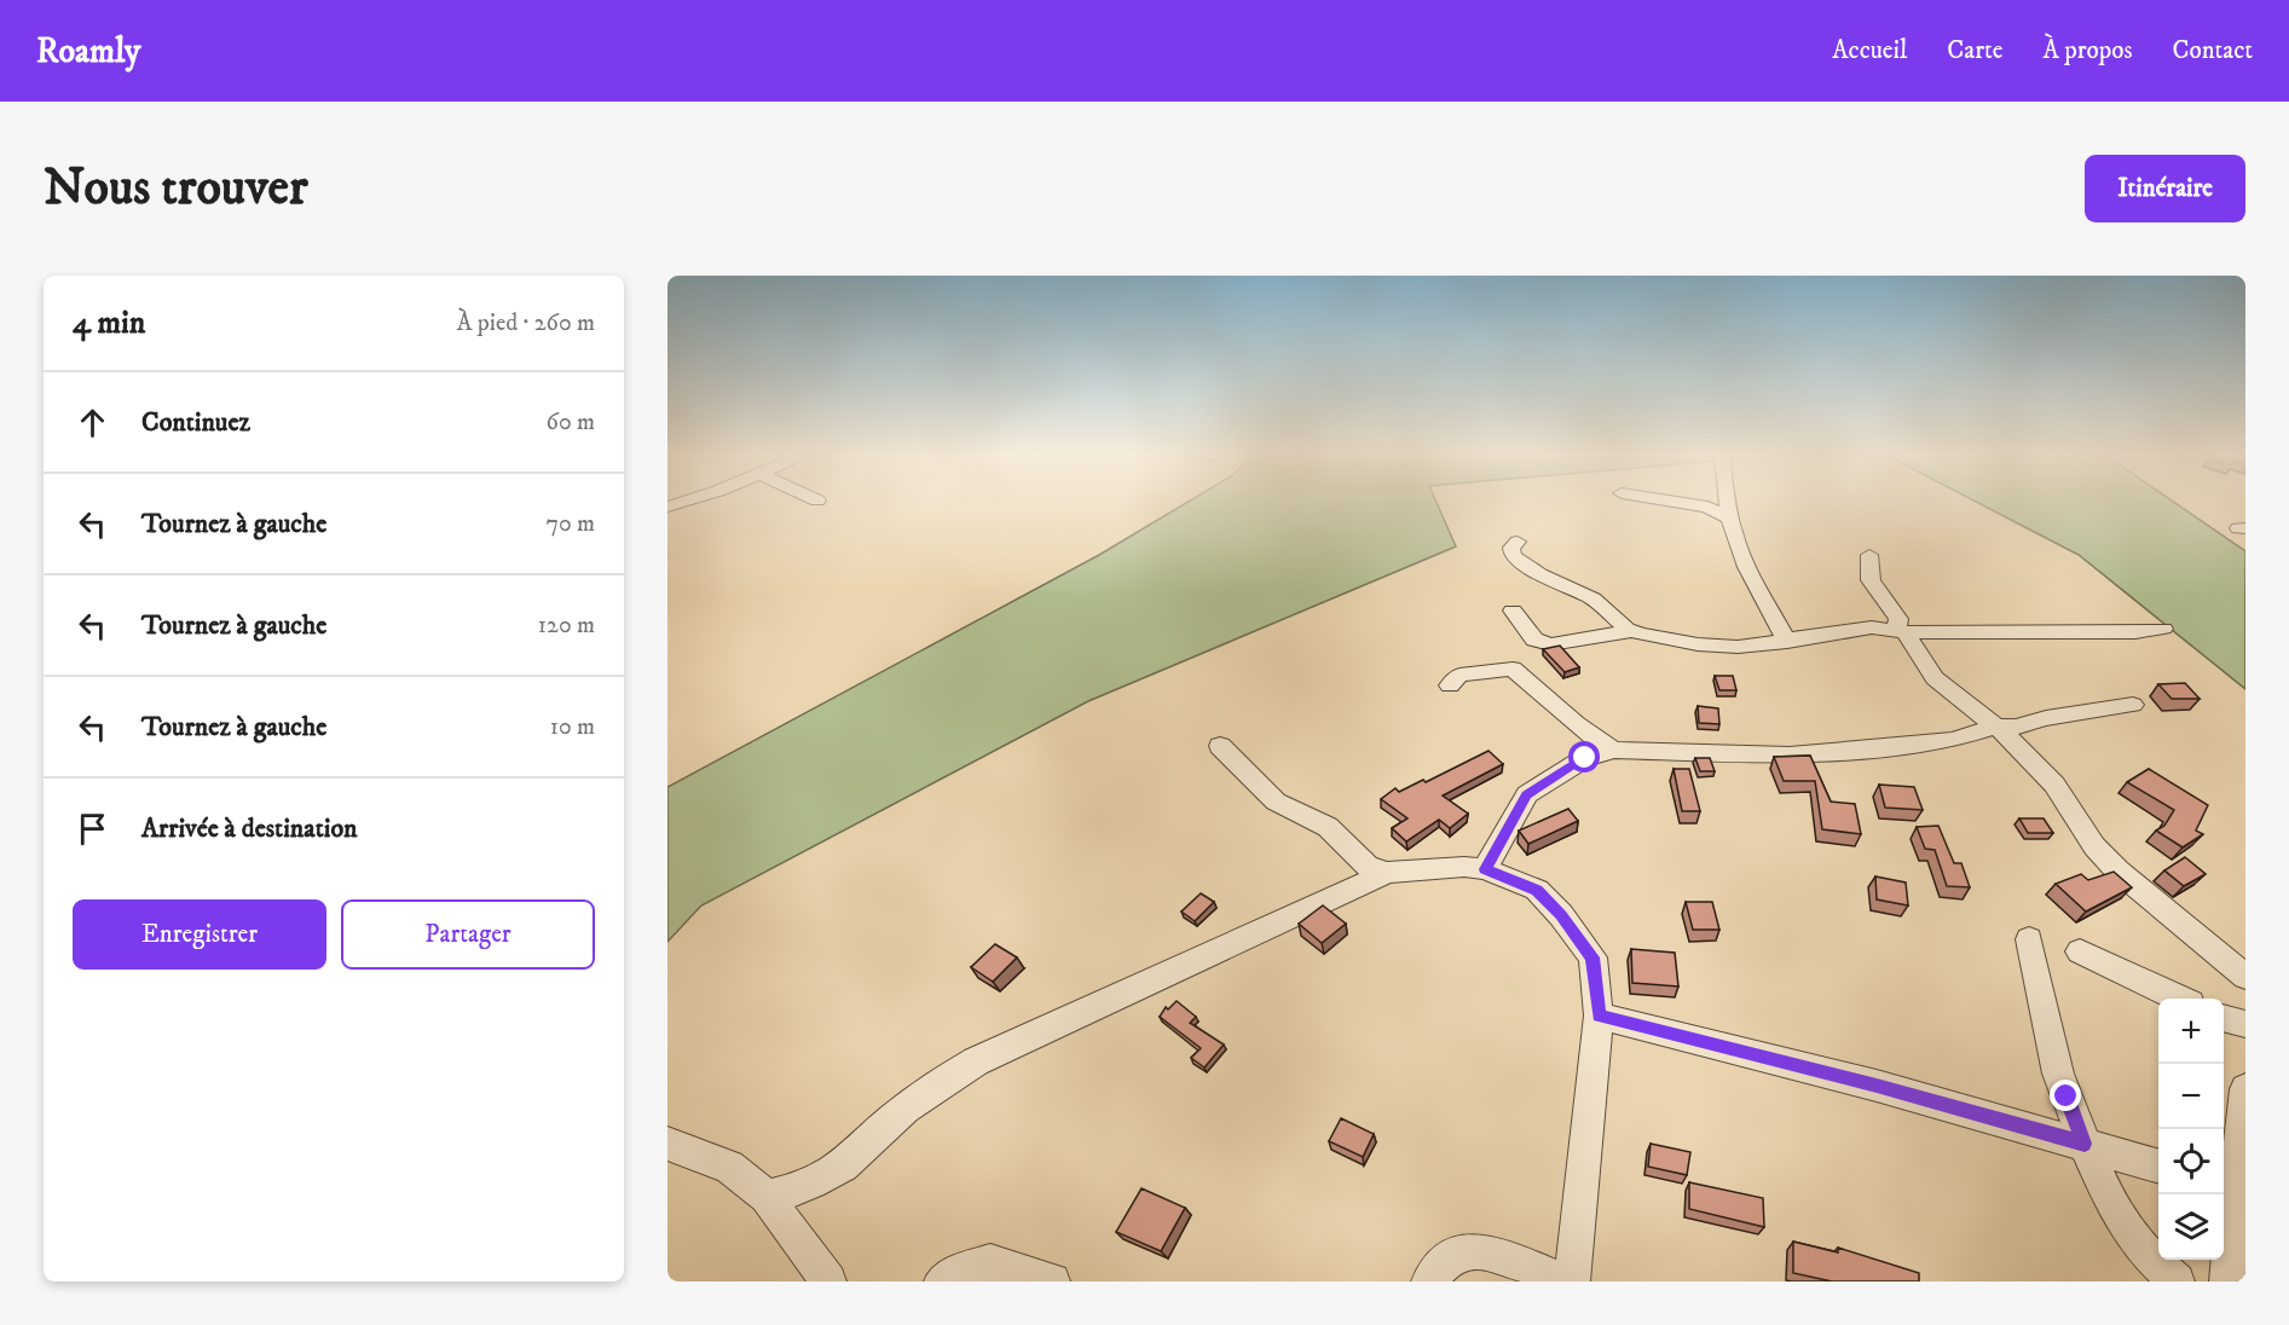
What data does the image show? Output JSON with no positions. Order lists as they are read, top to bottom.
{
  "page": {
    "header": "Roamly",
    "nav": [
      "Accueil",
      "Carte",
      "À propos",
      "Contact"
    ],
    "buttons": [
      "Itinéraire",
      ["Enregistrer", "Partager"]
    ],
    "title": "Nous trouver",
    "heading": ["4 min", "À pied · 260 m"],
    "list": [
      ["Continuez", "60 m"],
      ["Tournez à gauche", "70 m"],
      ["Tournez à gauche", "120 m"],
      ["Tournez à gauche", "10 m"],
      "Arrivée à destination"
    ],
    "map_buttons": ["+", "−"]
  }
}
